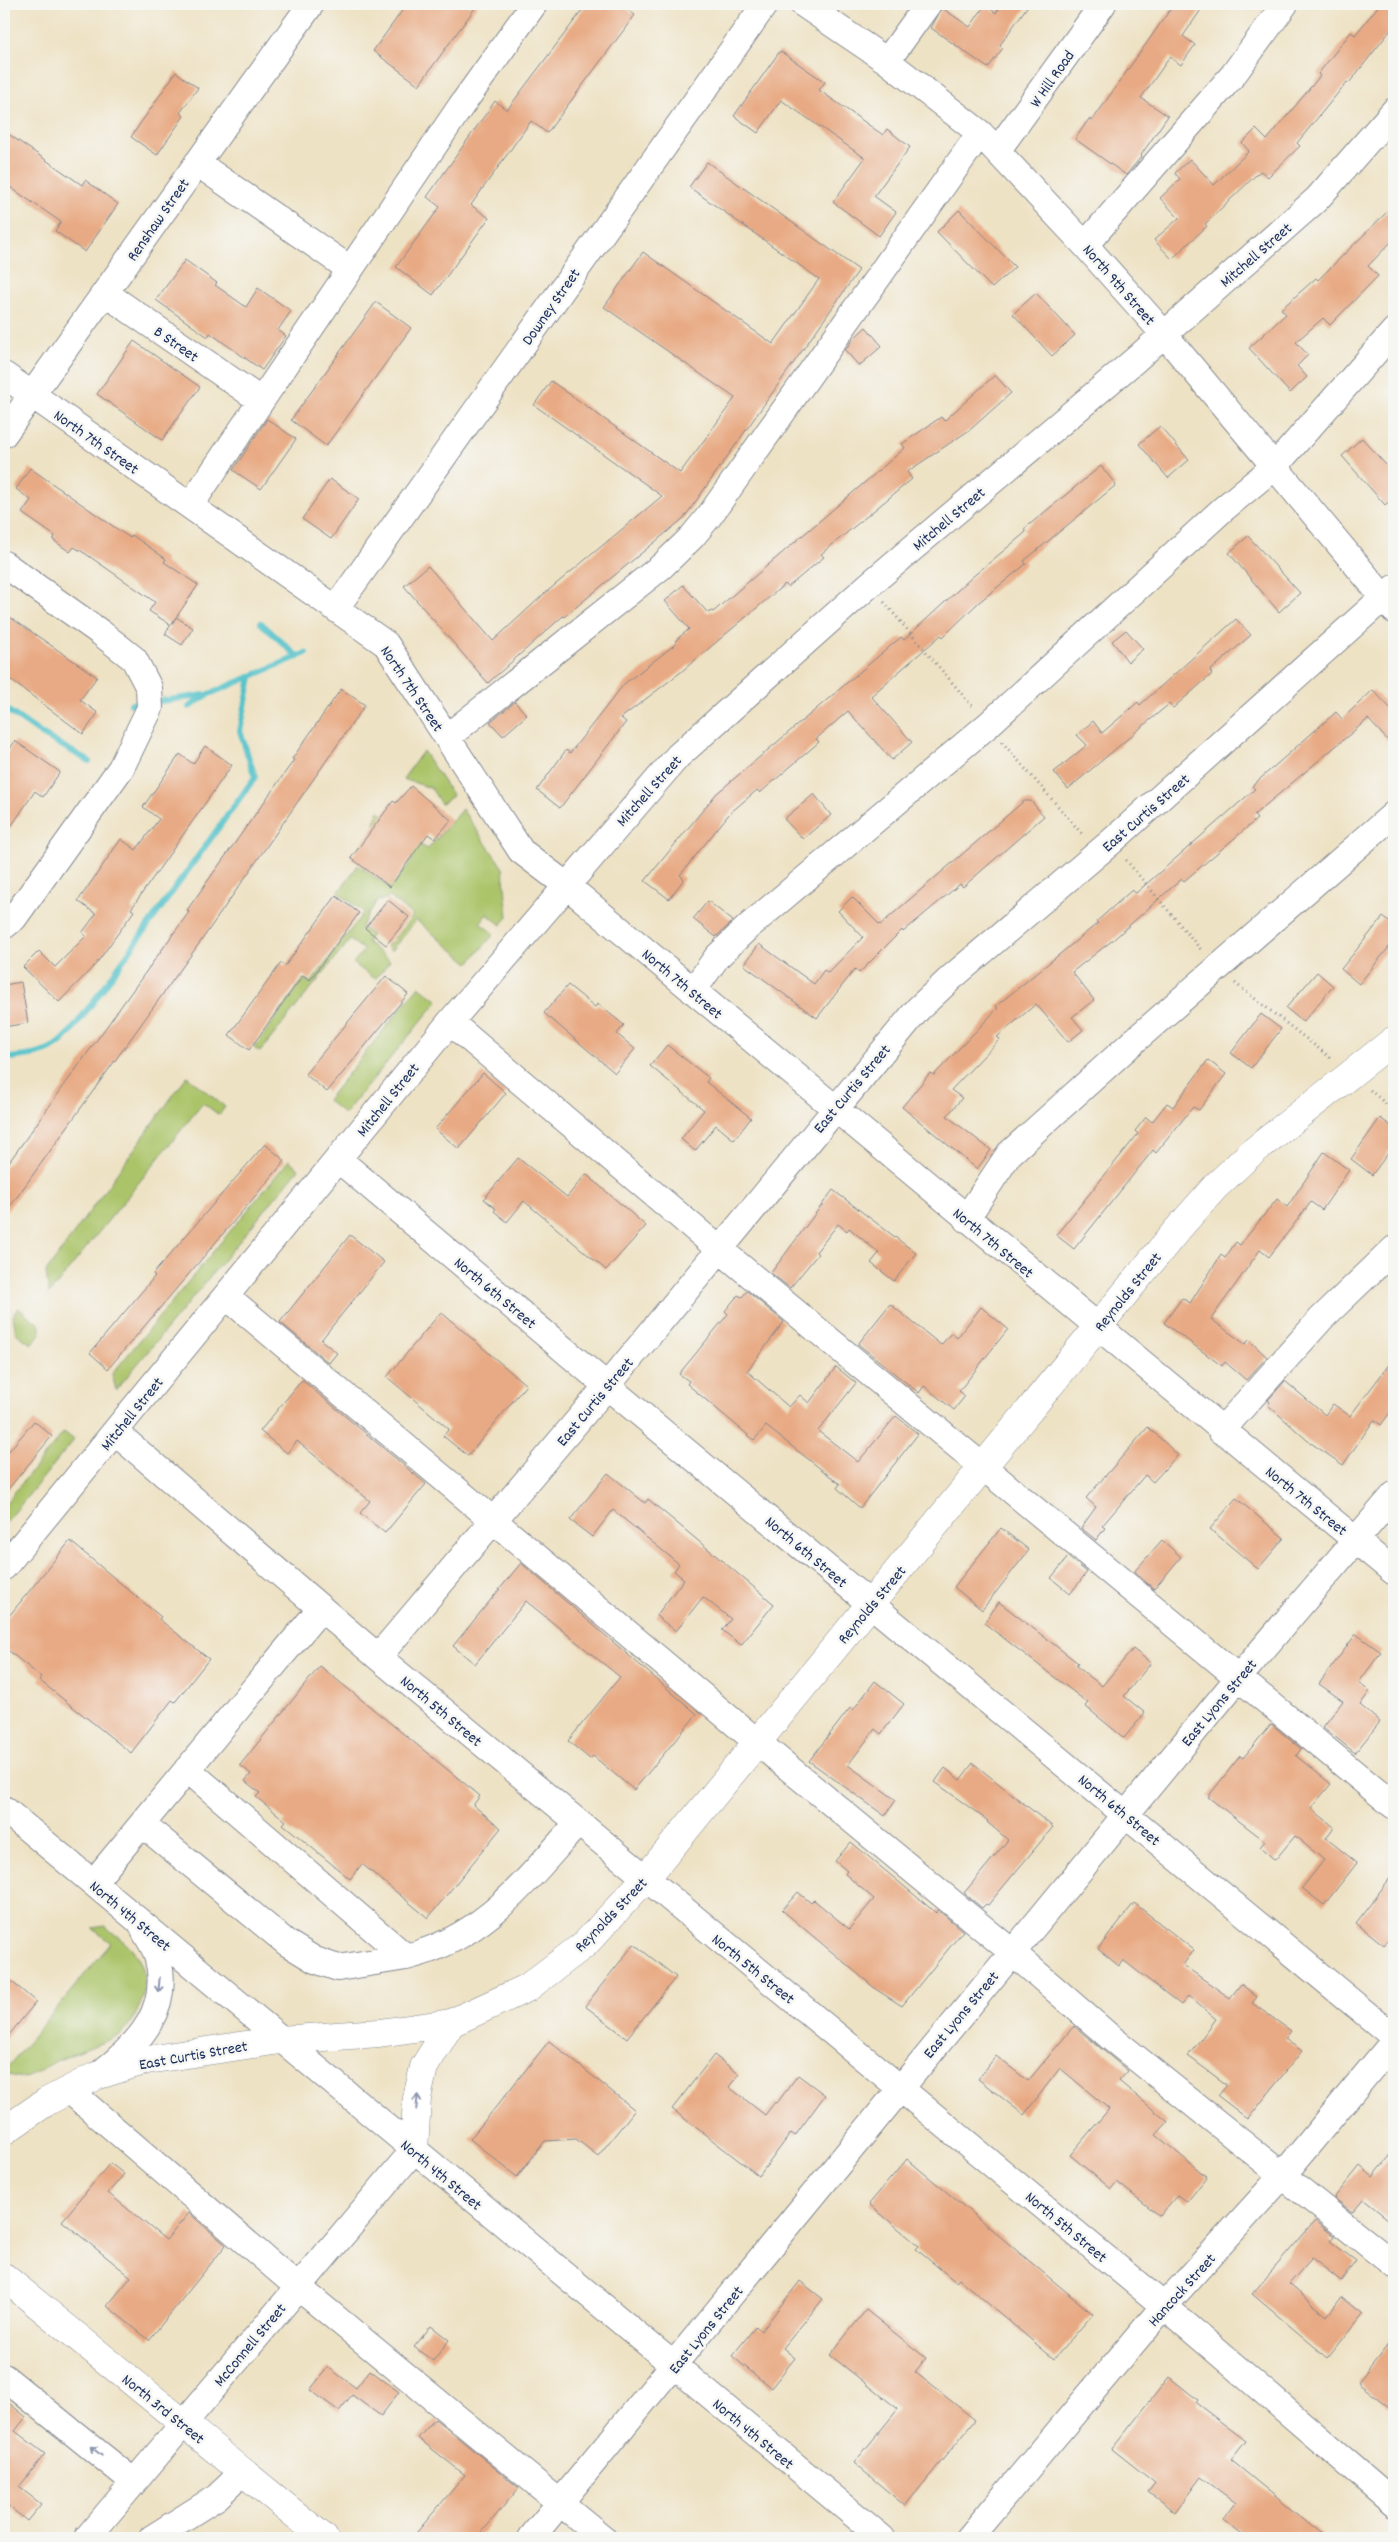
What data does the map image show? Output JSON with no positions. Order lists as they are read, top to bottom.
{
  "streets": {
    "main road": ["East Curtis Street", "Reynolds Street", "North 3rd Street"],
    "street": [
      "W Hill Road",
      "Renshaw Street",
      "Mitchell Street",
      "North 9th Street",
      "Downey Street",
      "B Street",
      "North 7th Street",
      "North 6th Street",
      "East Lyons Street",
      "North 5th Street",
      "North 4th Street",
      "Hancock Street",
      "McConnell Street"
    ]
  },
  "crossings": [
    ["W Hill Road", "North 9th Street"],
    ["W Hill Road", "North 7th Street"],
    ["Renshaw Street", "B Street"],
    ["Renshaw Street", "North 7th Street"],
    ["Mitchell Street", "North 9th Street"],
    ["Mitchell Street", "North 7th Street"],
    ["Mitchell Street", "North 6th Street"],
    ["Mitchell Street", "North 5th Street"],
    ["North 9th Street", "East Curtis Street"],
    ["Downey Street", "North 7th Street"],
    ["North 7th Street", "East Curtis Street"],
    ["North 7th Street", "Reynolds Street"],
    ["North 7th Street", "East Lyons Street"],
    ["East Curtis Street", "Reynolds Street"],
    ["East Curtis Street", "North 6th Street"],
    ["East Curtis Street", "North 5th Street"],
    ["East Curtis Street", "North 4th Street"],
    ["Reynolds Street", "North 6th Street"],
    ["Reynolds Street", "North 5th Street"],
    ["Reynolds Street", "North 4th Street"],
    ["North 6th Street", "East Lyons Street"],
    ["East Lyons Street", "North 5th Street"],
    ["East Lyons Street", "North 4th Street"],
    ["North 5th Street", "Hancock Street"],
    ["North 4th Street", "McConnell Street"],
    ["McConnell Street", "North 3rd Street"]
  ]
}
